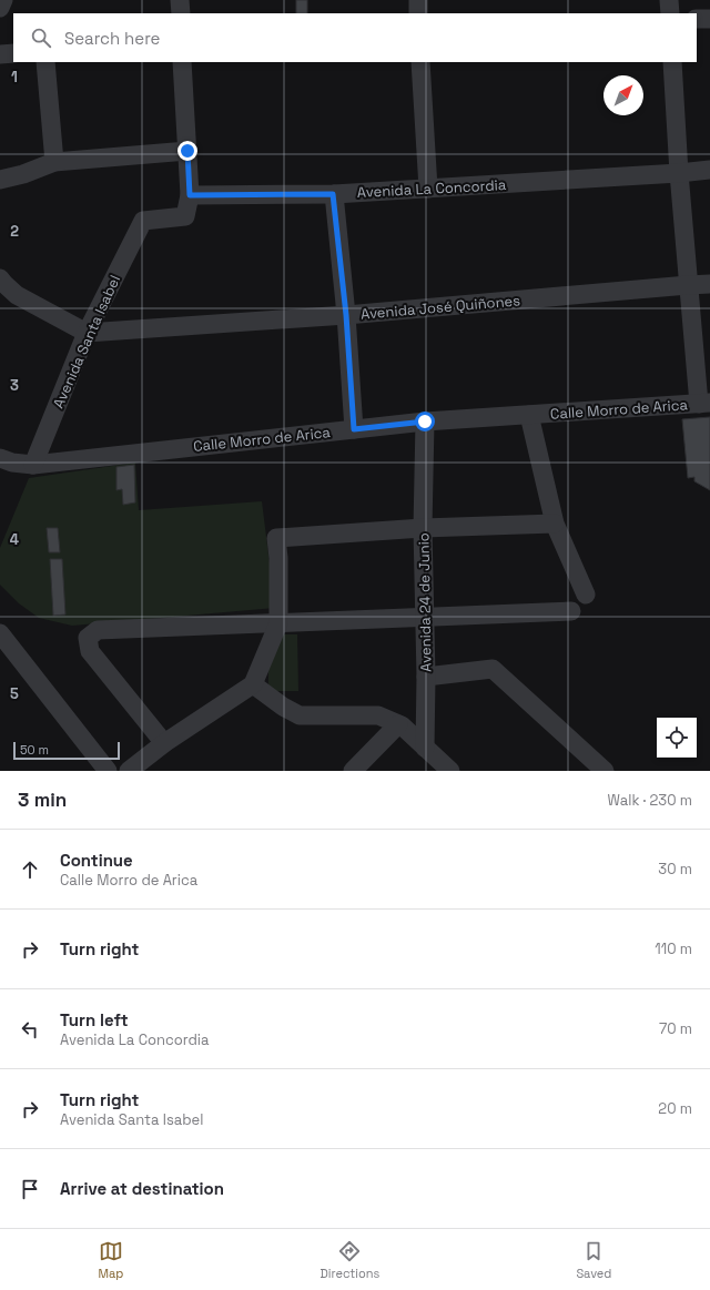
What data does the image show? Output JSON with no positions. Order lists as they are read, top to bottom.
{
  "streets": {
    "street": [
      "Avenida La Concordia",
      "Avenida José Quiñones",
      "Avenida Santa Isabel",
      "Calle Morro de Arica",
      "Avenida 24 de Junio"
    ]
  },
  "crossings": [
    ["Avenida La Concordia", "Avenida Santa Isabel"],
    ["Avenida José Quiñones", "Avenida Santa Isabel"],
    ["Avenida Santa Isabel", "Calle Morro de Arica"],
    ["Calle Morro de Arica", "Avenida 24 de Junio"]
  ],
  "scale_bar": "50 m",
  "north": "top right",
  "page": {
    "search": "Search here",
    "scale": "50 m",
    "heading": ["3 min", "Walk · 230 m"],
    "list": [
      ["Continue", "Calle Morro de Arica", "30 m"],
      ["Turn right", "110 m"],
      ["Turn left", "Avenida La Concordia", "70 m"],
      ["Turn right", "Avenida Santa Isabel", "20 m"],
      "Arrive at destination"
    ],
    "nav": ["Map", "Directions", "Saved"]
  },
  "grid": {
    "rows": [
      "1",
      "2",
      "3",
      "4",
      "5"
    ]
  }
}
